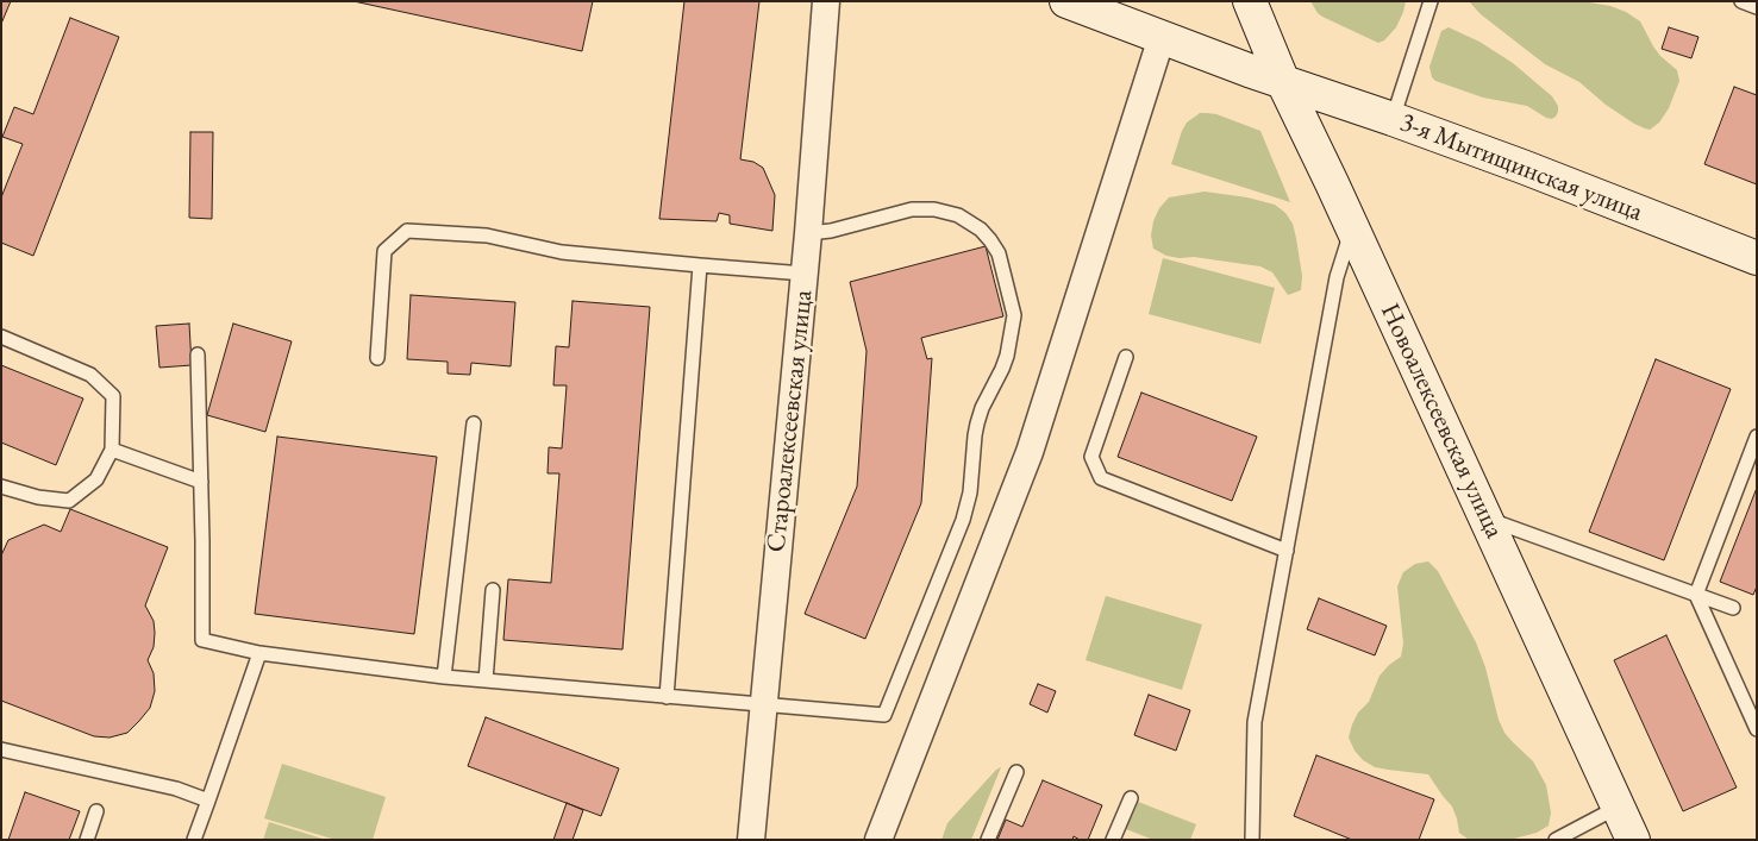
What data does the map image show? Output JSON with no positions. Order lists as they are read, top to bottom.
{
  "streets": {
    "street": ["3-я Мытищинская улица", "Староалексеевская улица", "Новоалексеевская улица"]
  },
  "crossings": [
    ["3-я Мытищинская улица", "Новоалексеевская улица"]
  ]
}
